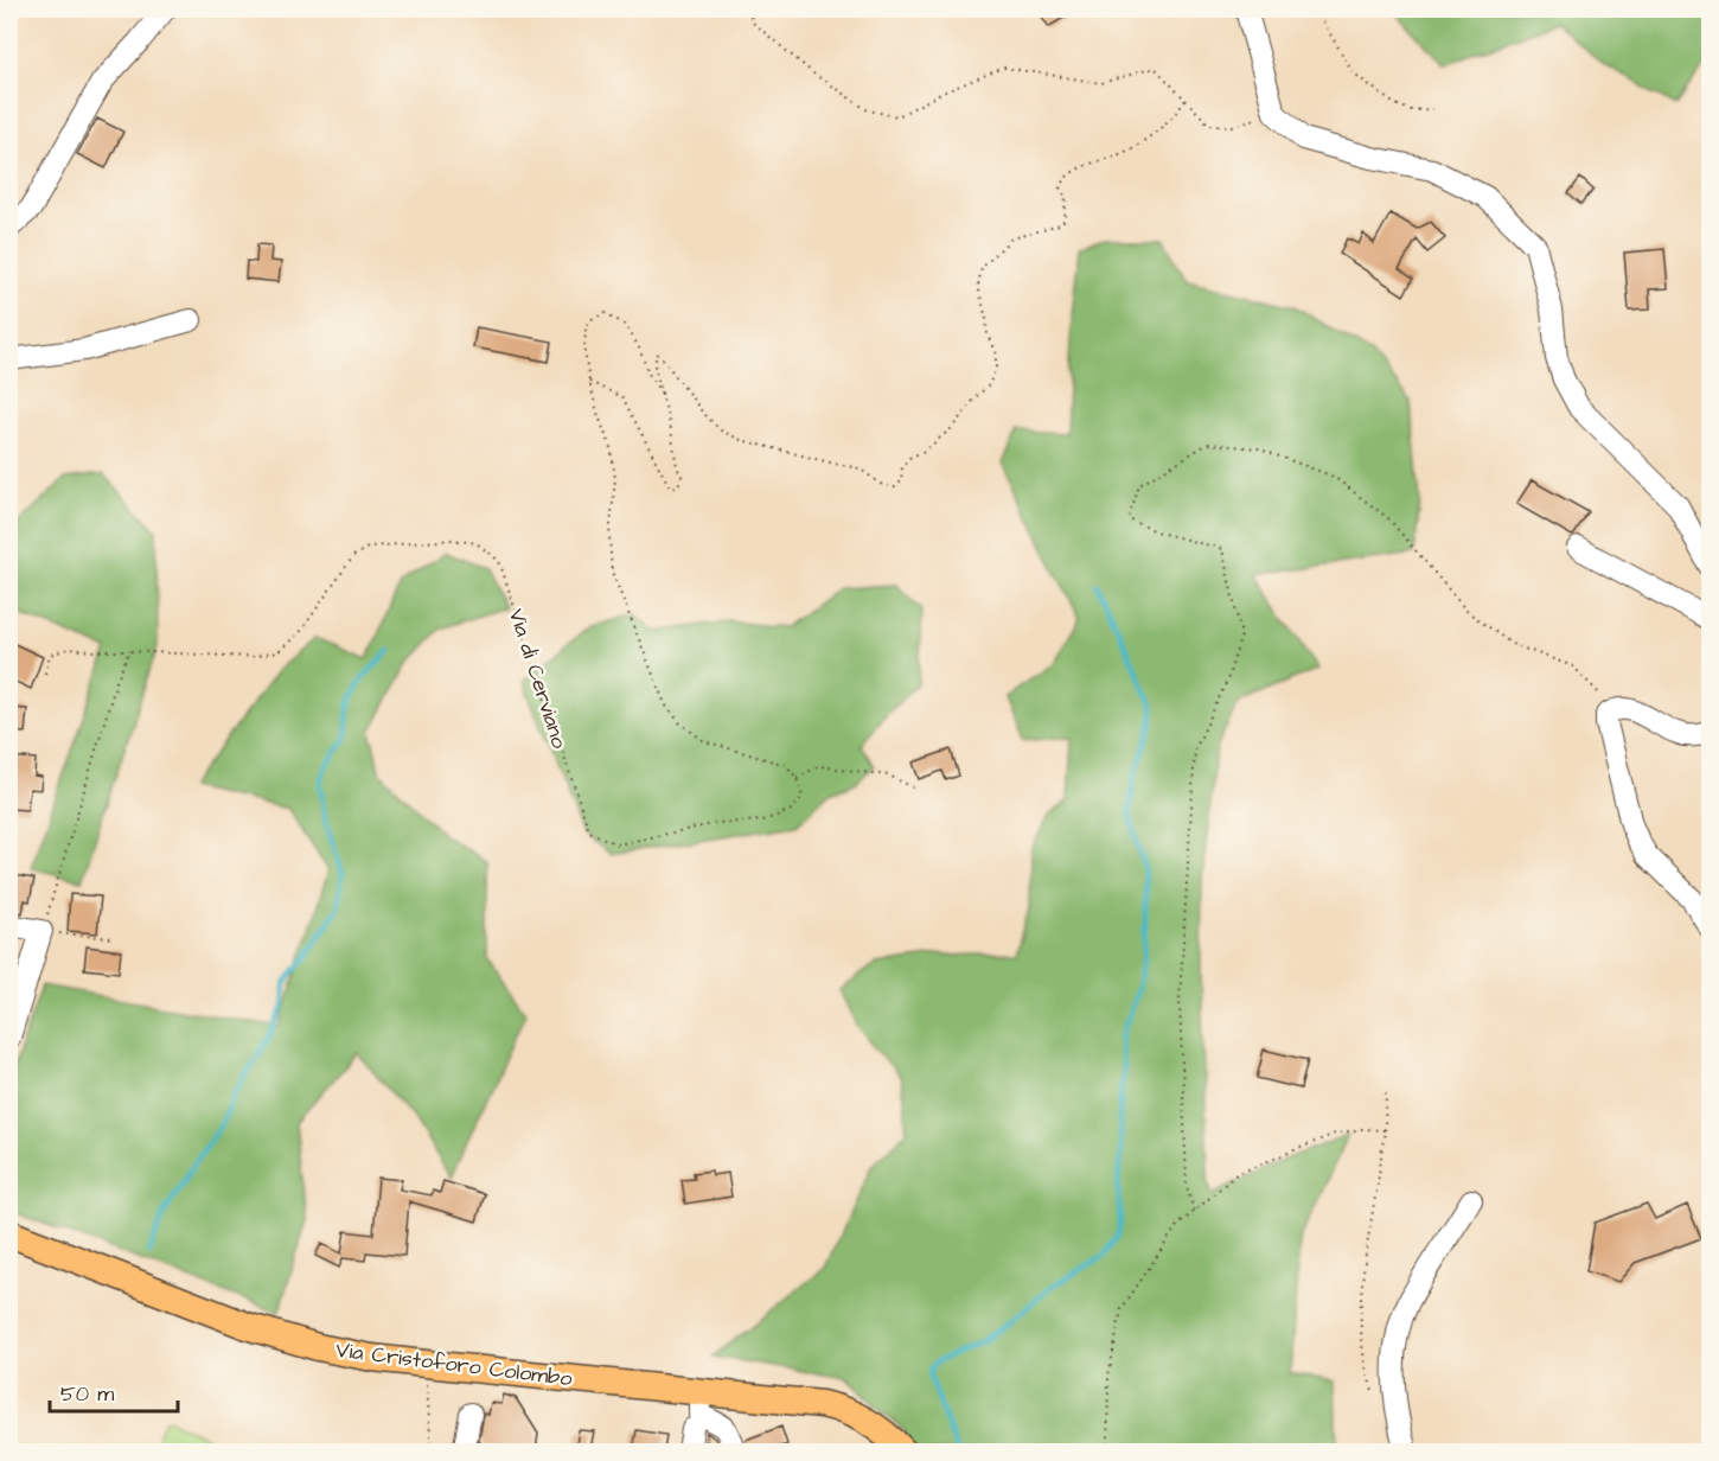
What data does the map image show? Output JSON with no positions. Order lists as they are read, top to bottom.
{
  "streets": {
    "main road": ["Via Cristoforo Colombo"],
    "path": ["Via di Cerviano"]
  },
  "scale_bar": "50 m"
}
